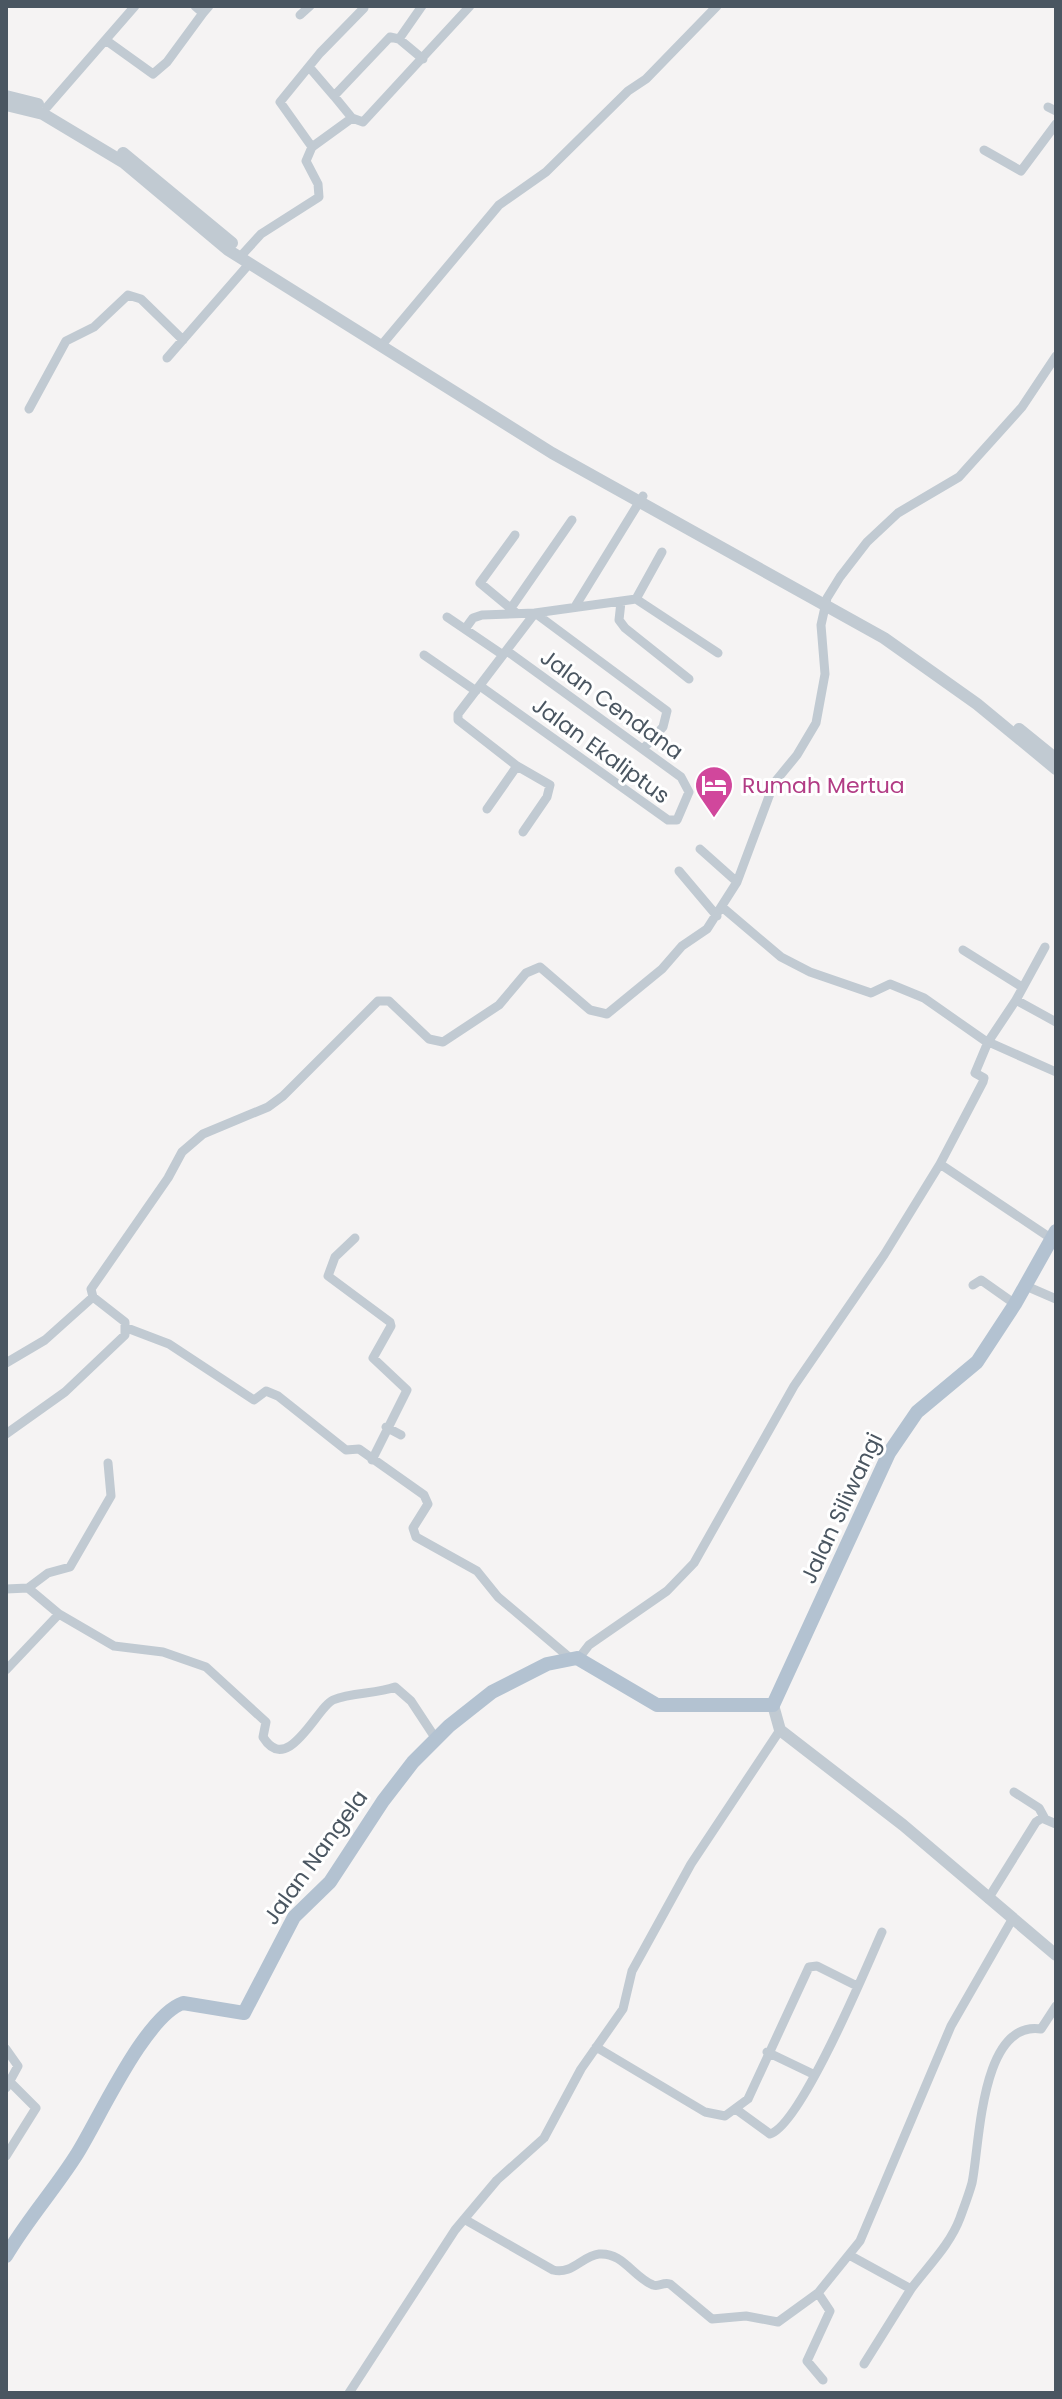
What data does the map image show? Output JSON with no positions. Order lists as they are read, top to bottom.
{
  "streets": {
    "main road": ["Jalan Siliwangi", "Jalan Nangela"],
    "street": ["Jalan Cendana", "Jalan Ekaliptus"]
  },
  "crossings": [
    ["Jalan Cendana", "Jalan Ekaliptus"]
  ],
  "places": {
    "hotel": ["Rumah Mertua"]
  }
}
